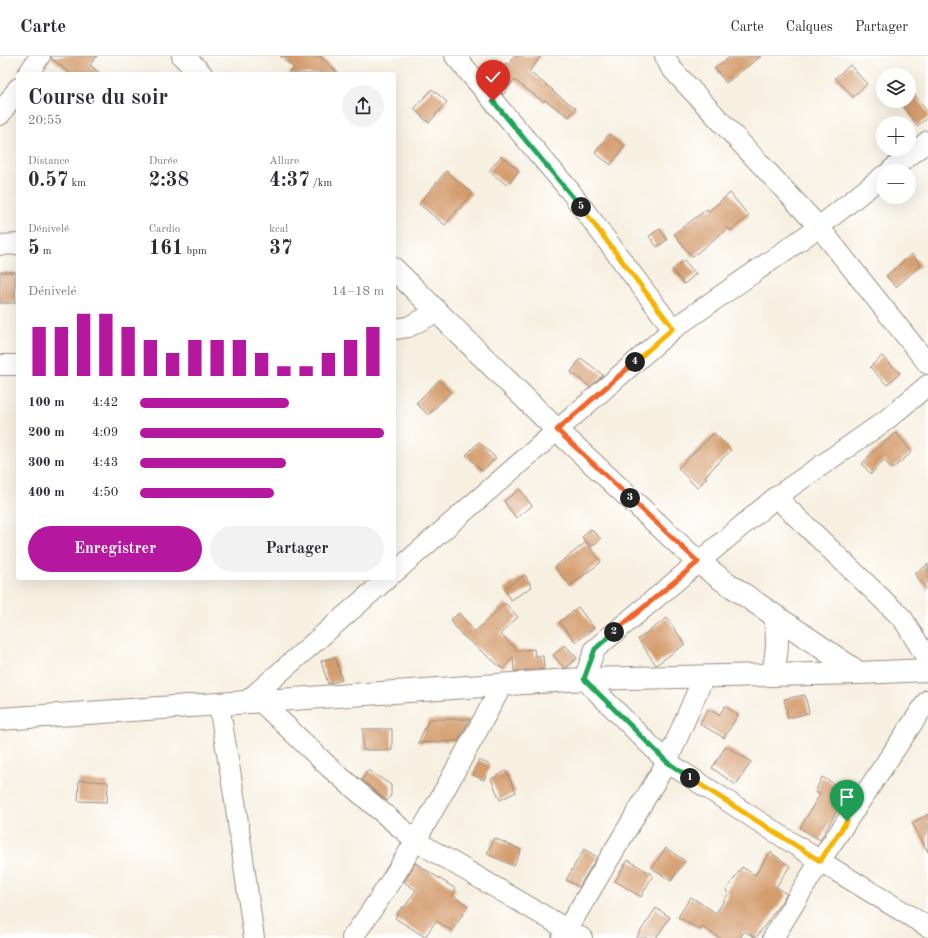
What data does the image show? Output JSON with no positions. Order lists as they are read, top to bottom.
{
  "page": {
    "header": "Carte",
    "nav": ["Carte", "Calques", "Partager"],
    "map_buttons": ["+", "−"],
    "heading": ["Course du soir", "20:55"],
    "stats": [
      ["Distance", "0.57 km"],
      ["Durée", "2:38"],
      ["Allure", "4:37 /km"],
      ["Dénivelé", "5 m"],
      ["Cardio", "161 bpm"],
      ["kcal", "37"]
    ],
    "pins": [
      "5",
      "4",
      "3",
      "2",
      "1"
    ],
    "chart": ["Dénivelé", "14–18 m"],
    "list": [
      {
        "name": "100 m",
        "note": "4:42"
      },
      {
        "name": "200 m",
        "note": "4:09"
      },
      {
        "name": "300 m",
        "note": "4:43"
      },
      {
        "name": "400 m",
        "note": "4:50"
      }
    ],
    "buttons": ["Enregistrer", "Partager"]
  }
}
